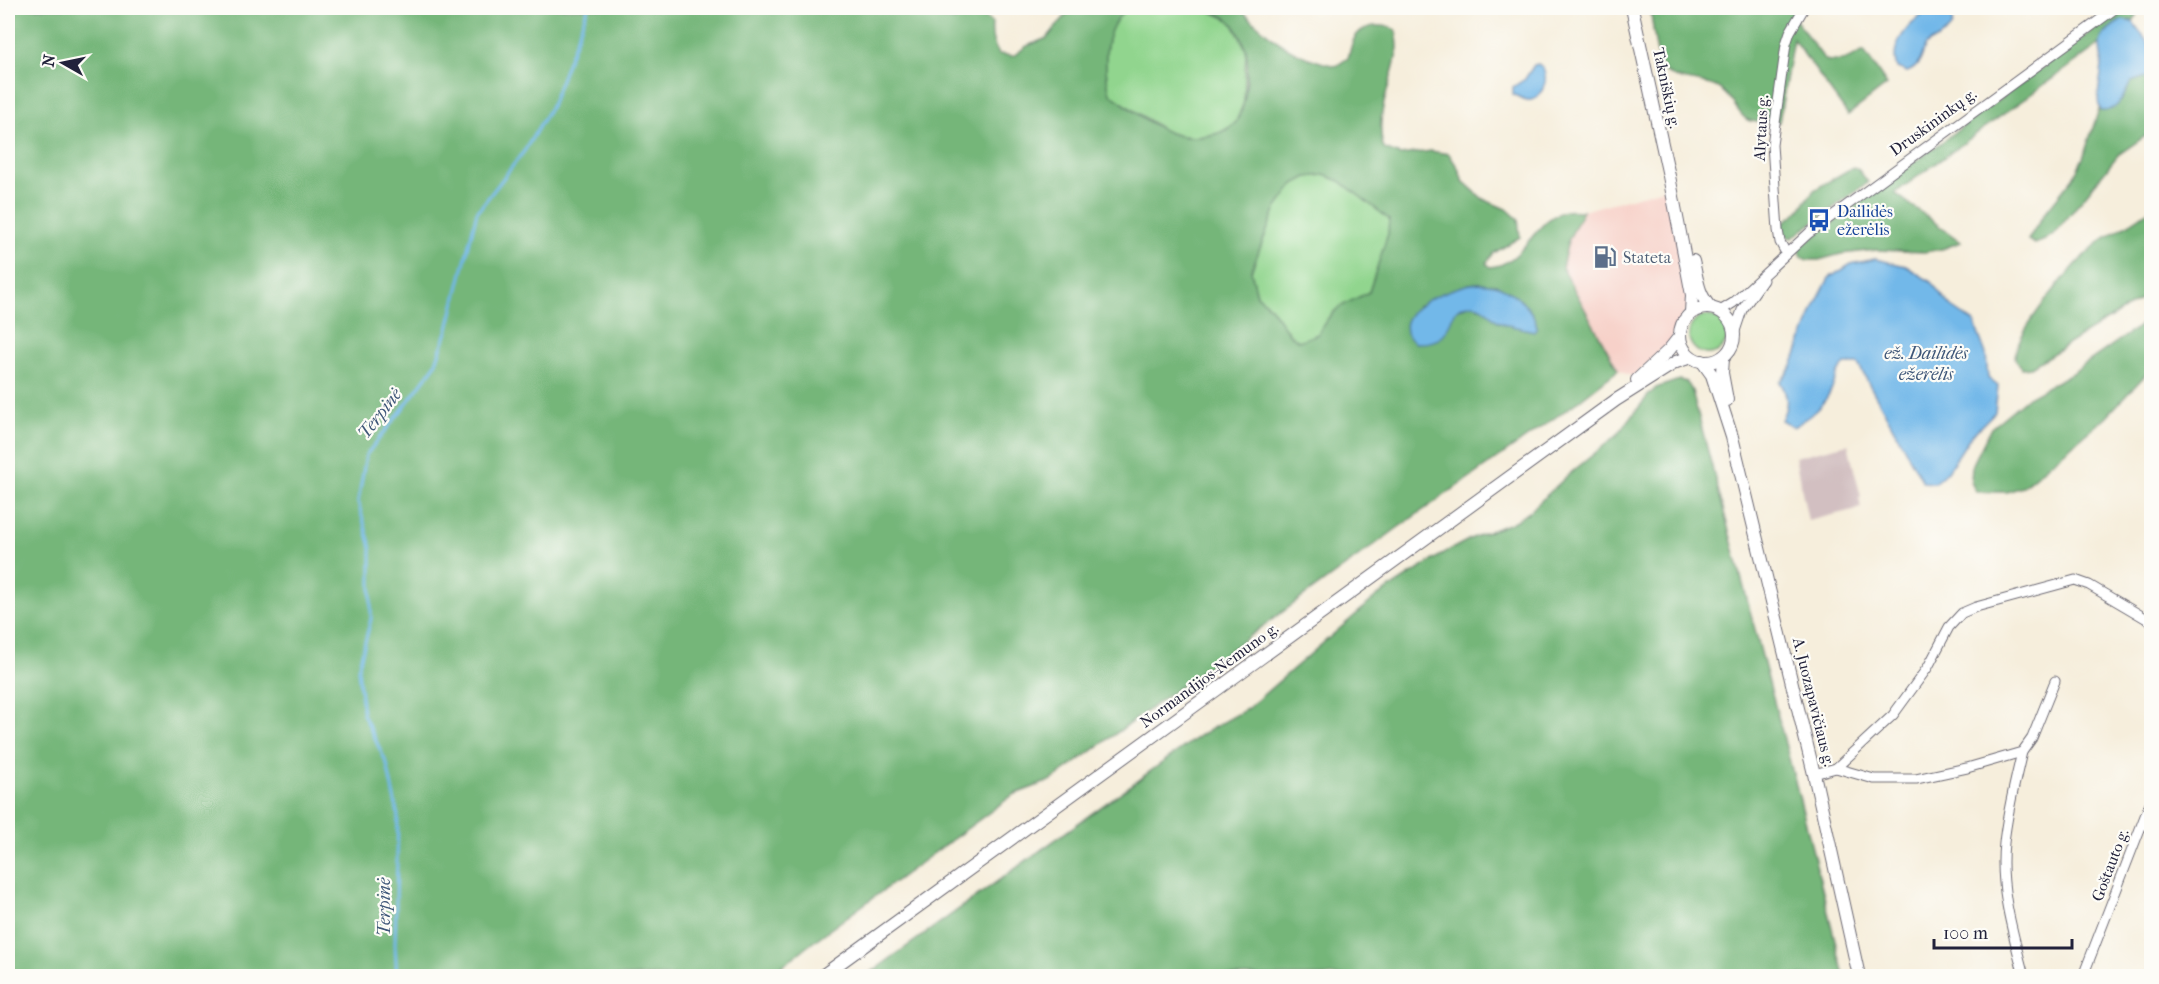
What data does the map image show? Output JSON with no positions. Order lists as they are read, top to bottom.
{
  "streets": {
    "main road": ["Takniškių g.", "Normandijos-Nemuno g.", "A. Juozapavičiaus g."],
    "street": ["Druskininkų g.", "Alytaus g.", "Goštauto g."]
  },
  "crossings": [
    ["Druskininkų g.", "Alytaus g."],
    ["Normandijos-Nemuno g.", "A. Juozapavičiaus g."]
  ],
  "water": ["ež. Dailidės ežerėlis", "Terpinė"],
  "places": {
    "bus stop": ["Dailidės ežerėlis"],
    "fuel station": ["Stateta"]
  },
  "scale_bar": "100 m",
  "north": "left"
}
